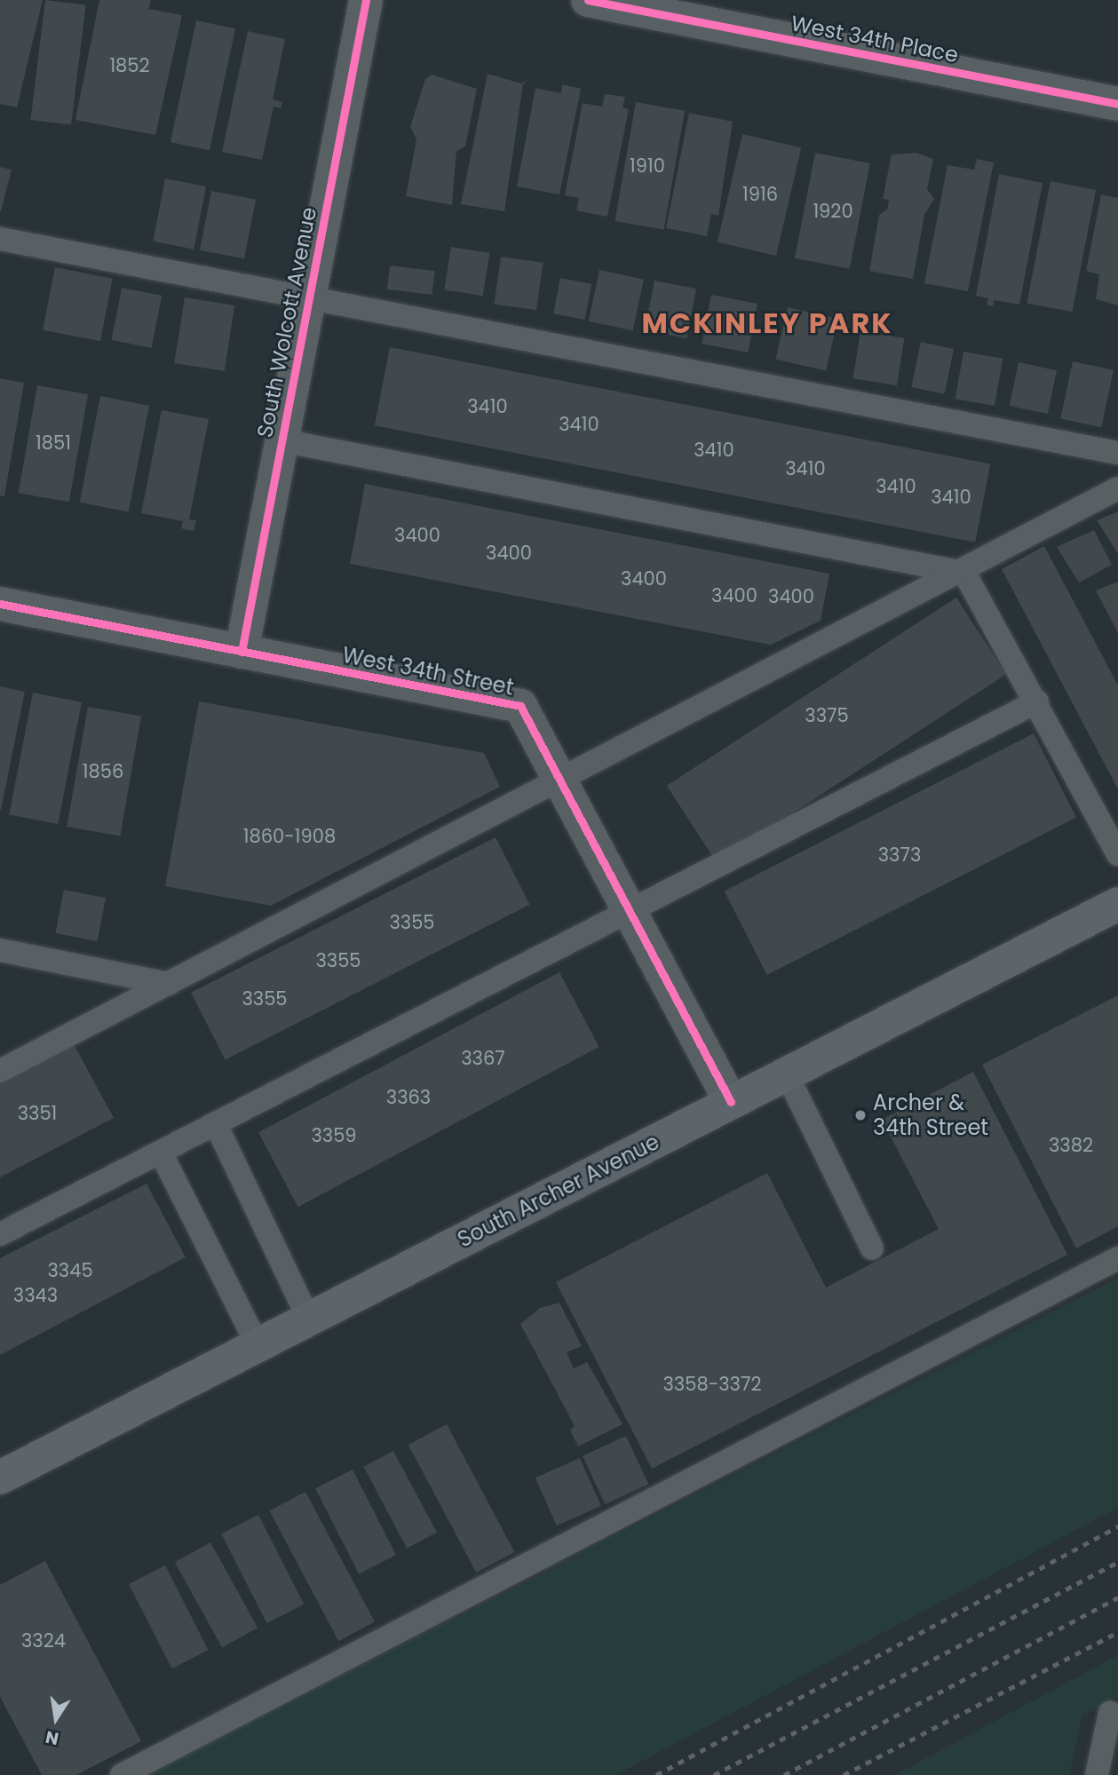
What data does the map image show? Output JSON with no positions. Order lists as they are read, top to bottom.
{
  "streets": {
    "main road": ["South Archer Avenue"],
    "street": ["West 34th Place", "South Wolcott Avenue", "West 34th Street"]
  },
  "crossings": [
    ["South Wolcott Avenue", "West 34th Street"],
    ["West 34th Street", "South Archer Avenue"]
  ],
  "districts": ["MCKINLEY PARK"],
  "places": ["Archer & 34th Street"],
  "house_numbers": [
    "1852",
    "1910",
    "1916",
    "1920",
    "3410",
    "3410",
    "1851",
    "3410",
    "3410",
    "3410",
    "3410",
    "3400",
    "3400",
    "3400",
    "3400",
    "3400",
    "3375",
    "1856",
    "1860-1908",
    "3373",
    "3355",
    "3355",
    "3355",
    "3367",
    "3363",
    "3351",
    "3359",
    "3382",
    "3345",
    "3343",
    "3358-3372",
    "3324"
  ],
  "north": "bottom"
}
